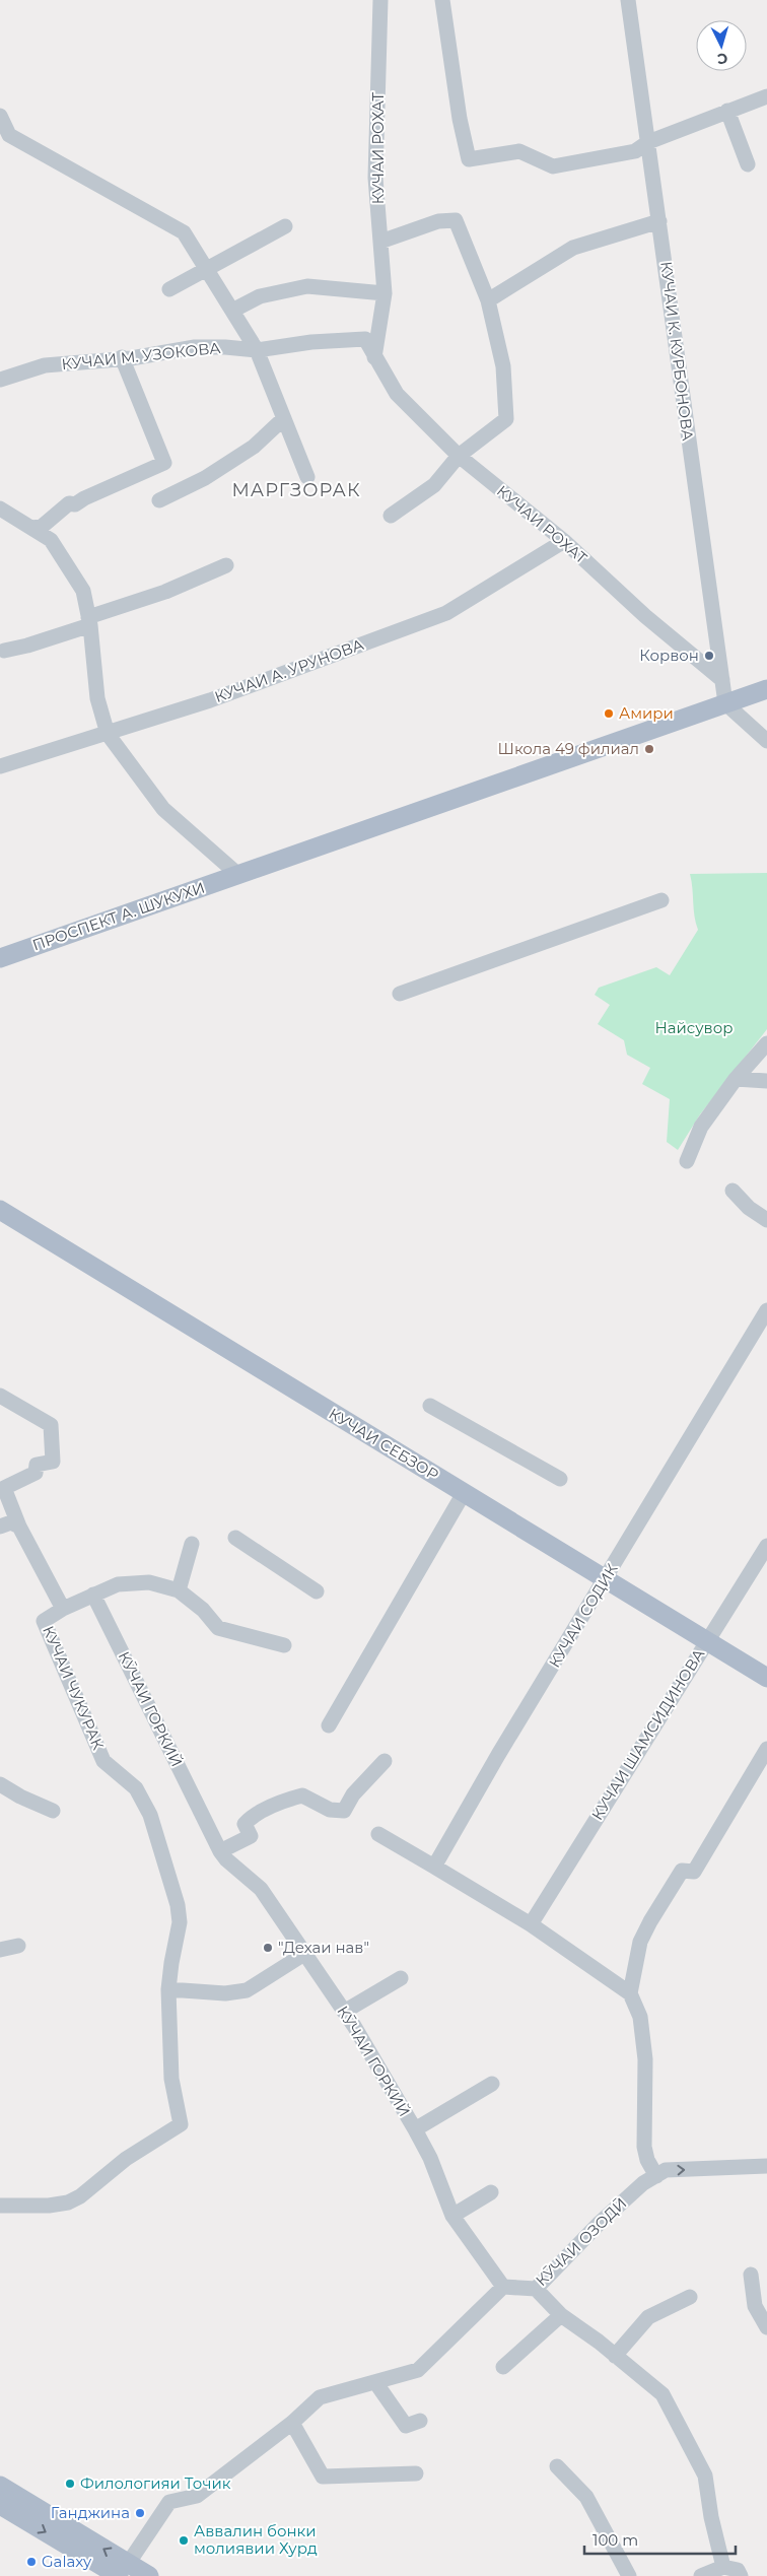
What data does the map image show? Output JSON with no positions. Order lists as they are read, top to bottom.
{
  "streets": {
    "main road": ["ПРОСПЕКТ А. ШУКУХИ", "КУЧАИ СЕБЗОР"],
    "street": [
      "КУЧАИ РОХАТ",
      "КУЧАИ К. КУРБОНОВА",
      "КУЧАИ М. УЗОКОВА",
      "КУЧАИ А. УРУНОВА",
      "КУЧАИ СОДИК",
      "КУЧАИ ЧУКУРАК",
      "КӮЧАИ ГОРКИЙ",
      "КУЧАИ ШАМСИДИНОВА",
      "КӮЧАИ ОЗОДӢ"
    ]
  },
  "crossings": [
    ["КУЧАИ РОХАТ", "КУЧАИ К. КУРБОНОВА"],
    ["КУЧАИ РОХАТ", "КУЧАИ М. УЗОКОВА"],
    ["КУЧАИ РОХАТ", "КУЧАИ А. УРУНОВА"],
    ["КУЧАИ К. КУРБОНОВА", "ПРОСПЕКТ А. ШУКУХИ"],
    ["КУЧАИ СЕБЗОР", "КУЧАИ СОДИК"],
    ["КУЧАИ СЕБЗОР", "КУЧАИ ШАМСИДИНОВА"],
    ["КӮЧАИ ГОРКИЙ", "КӮЧАИ ОЗОДӢ"]
  ],
  "one_way": ["КӮЧАИ ОЗОДӢ"],
  "districts": ["МАРГЗОРАК"],
  "parks": ["Найсувор"],
  "places": [
    "Корвон",
    "Амири",
    "Школа 49 филиал",
    "\"Дехаи нав\"",
    "Филологияи Точик",
    "Ганджина",
    "Аввалин бонки молиявии Хурд",
    "Galaxy"
  ],
  "scale_bar": "100 m",
  "north": "bottom"
}
